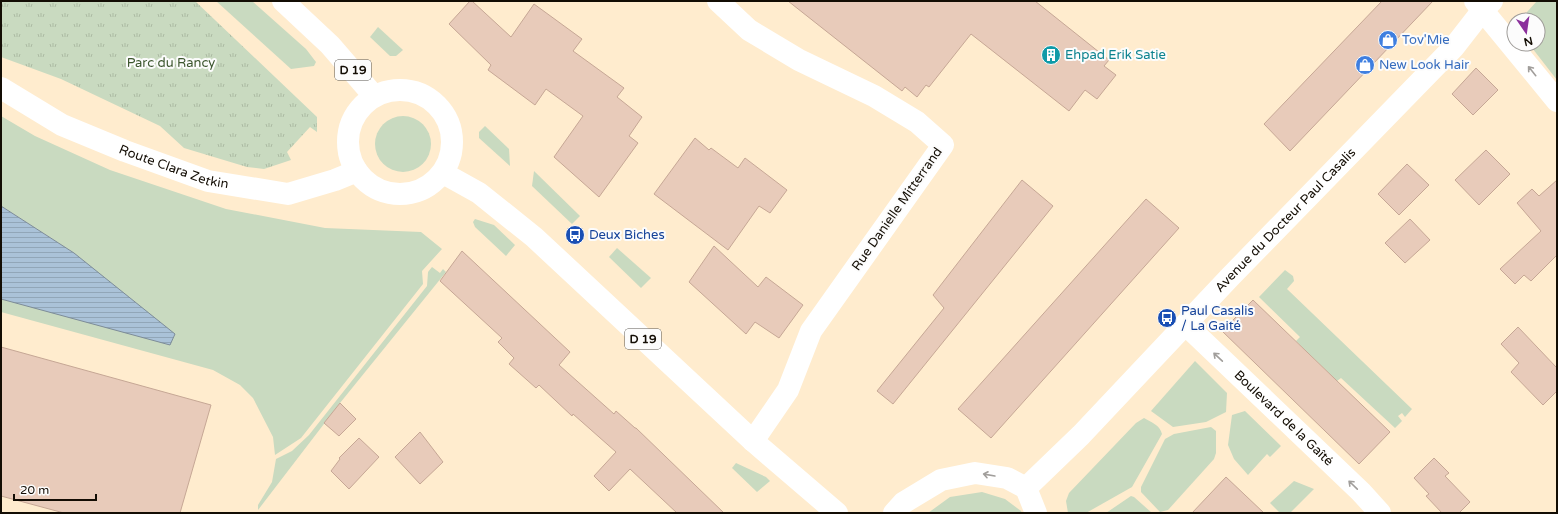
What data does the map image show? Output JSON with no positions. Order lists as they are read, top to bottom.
{
  "streets": {
    "street": [
      "D 19",
      "Route Clara Zetkin",
      "Rue Danielle Mitterrand",
      "Avenue du Docteur Paul Casalis",
      "Boulevard de la Gaîté"
    ]
  },
  "crossings": [
    ["D 19", "Route Clara Zetkin"],
    ["D 19", "Rue Danielle Mitterrand"],
    ["Avenue du Docteur Paul Casalis", "Boulevard de la Gaîté"]
  ],
  "one_way": ["Boulevard de la Gaîté"],
  "parks": ["Parc du Rancy"],
  "places": {
    "shop": ["Tov'Mie", "New Look Hair"],
    "building": ["Ehpad Erik Satie"],
    "bus stop": ["Deux Biches", "Paul Casalis / La Gaité"]
  },
  "scale_bar": "20 m",
  "north": "bottom"
}
